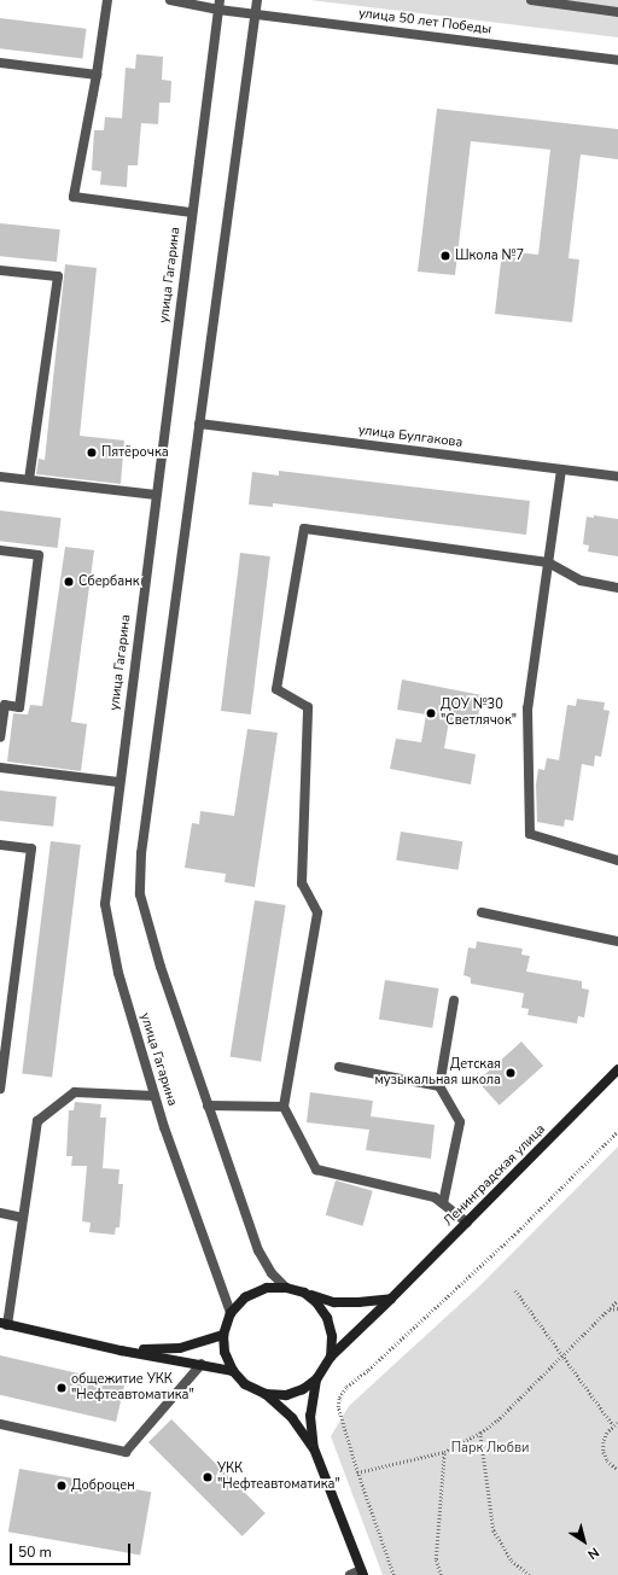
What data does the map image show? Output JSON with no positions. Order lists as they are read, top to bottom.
{
  "streets": {
    "main road": ["Ленинградская улица"],
    "street": ["улица 50 лет Победы", "улица Гагарина", "улица Булгакова"]
  },
  "crossings": [
    ["улица 50 лет Победы", "улица Гагарина"],
    ["улица Гагарина", "Ленинградская улица"]
  ],
  "parks": ["Парк Любви"],
  "places": [
    "Школа №7",
    "Пятёрочка",
    "Сбербанк",
    "ДОУ №30 \"Светлячок\"",
    "Детская музыкальная школа",
    "общежитие УКК \"Нефтеавтоматика\"",
    "УКК \"Нефтеавтоматика\"",
    "Доброцен"
  ],
  "scale_bar": "50 m",
  "north": "bottom right"
}
